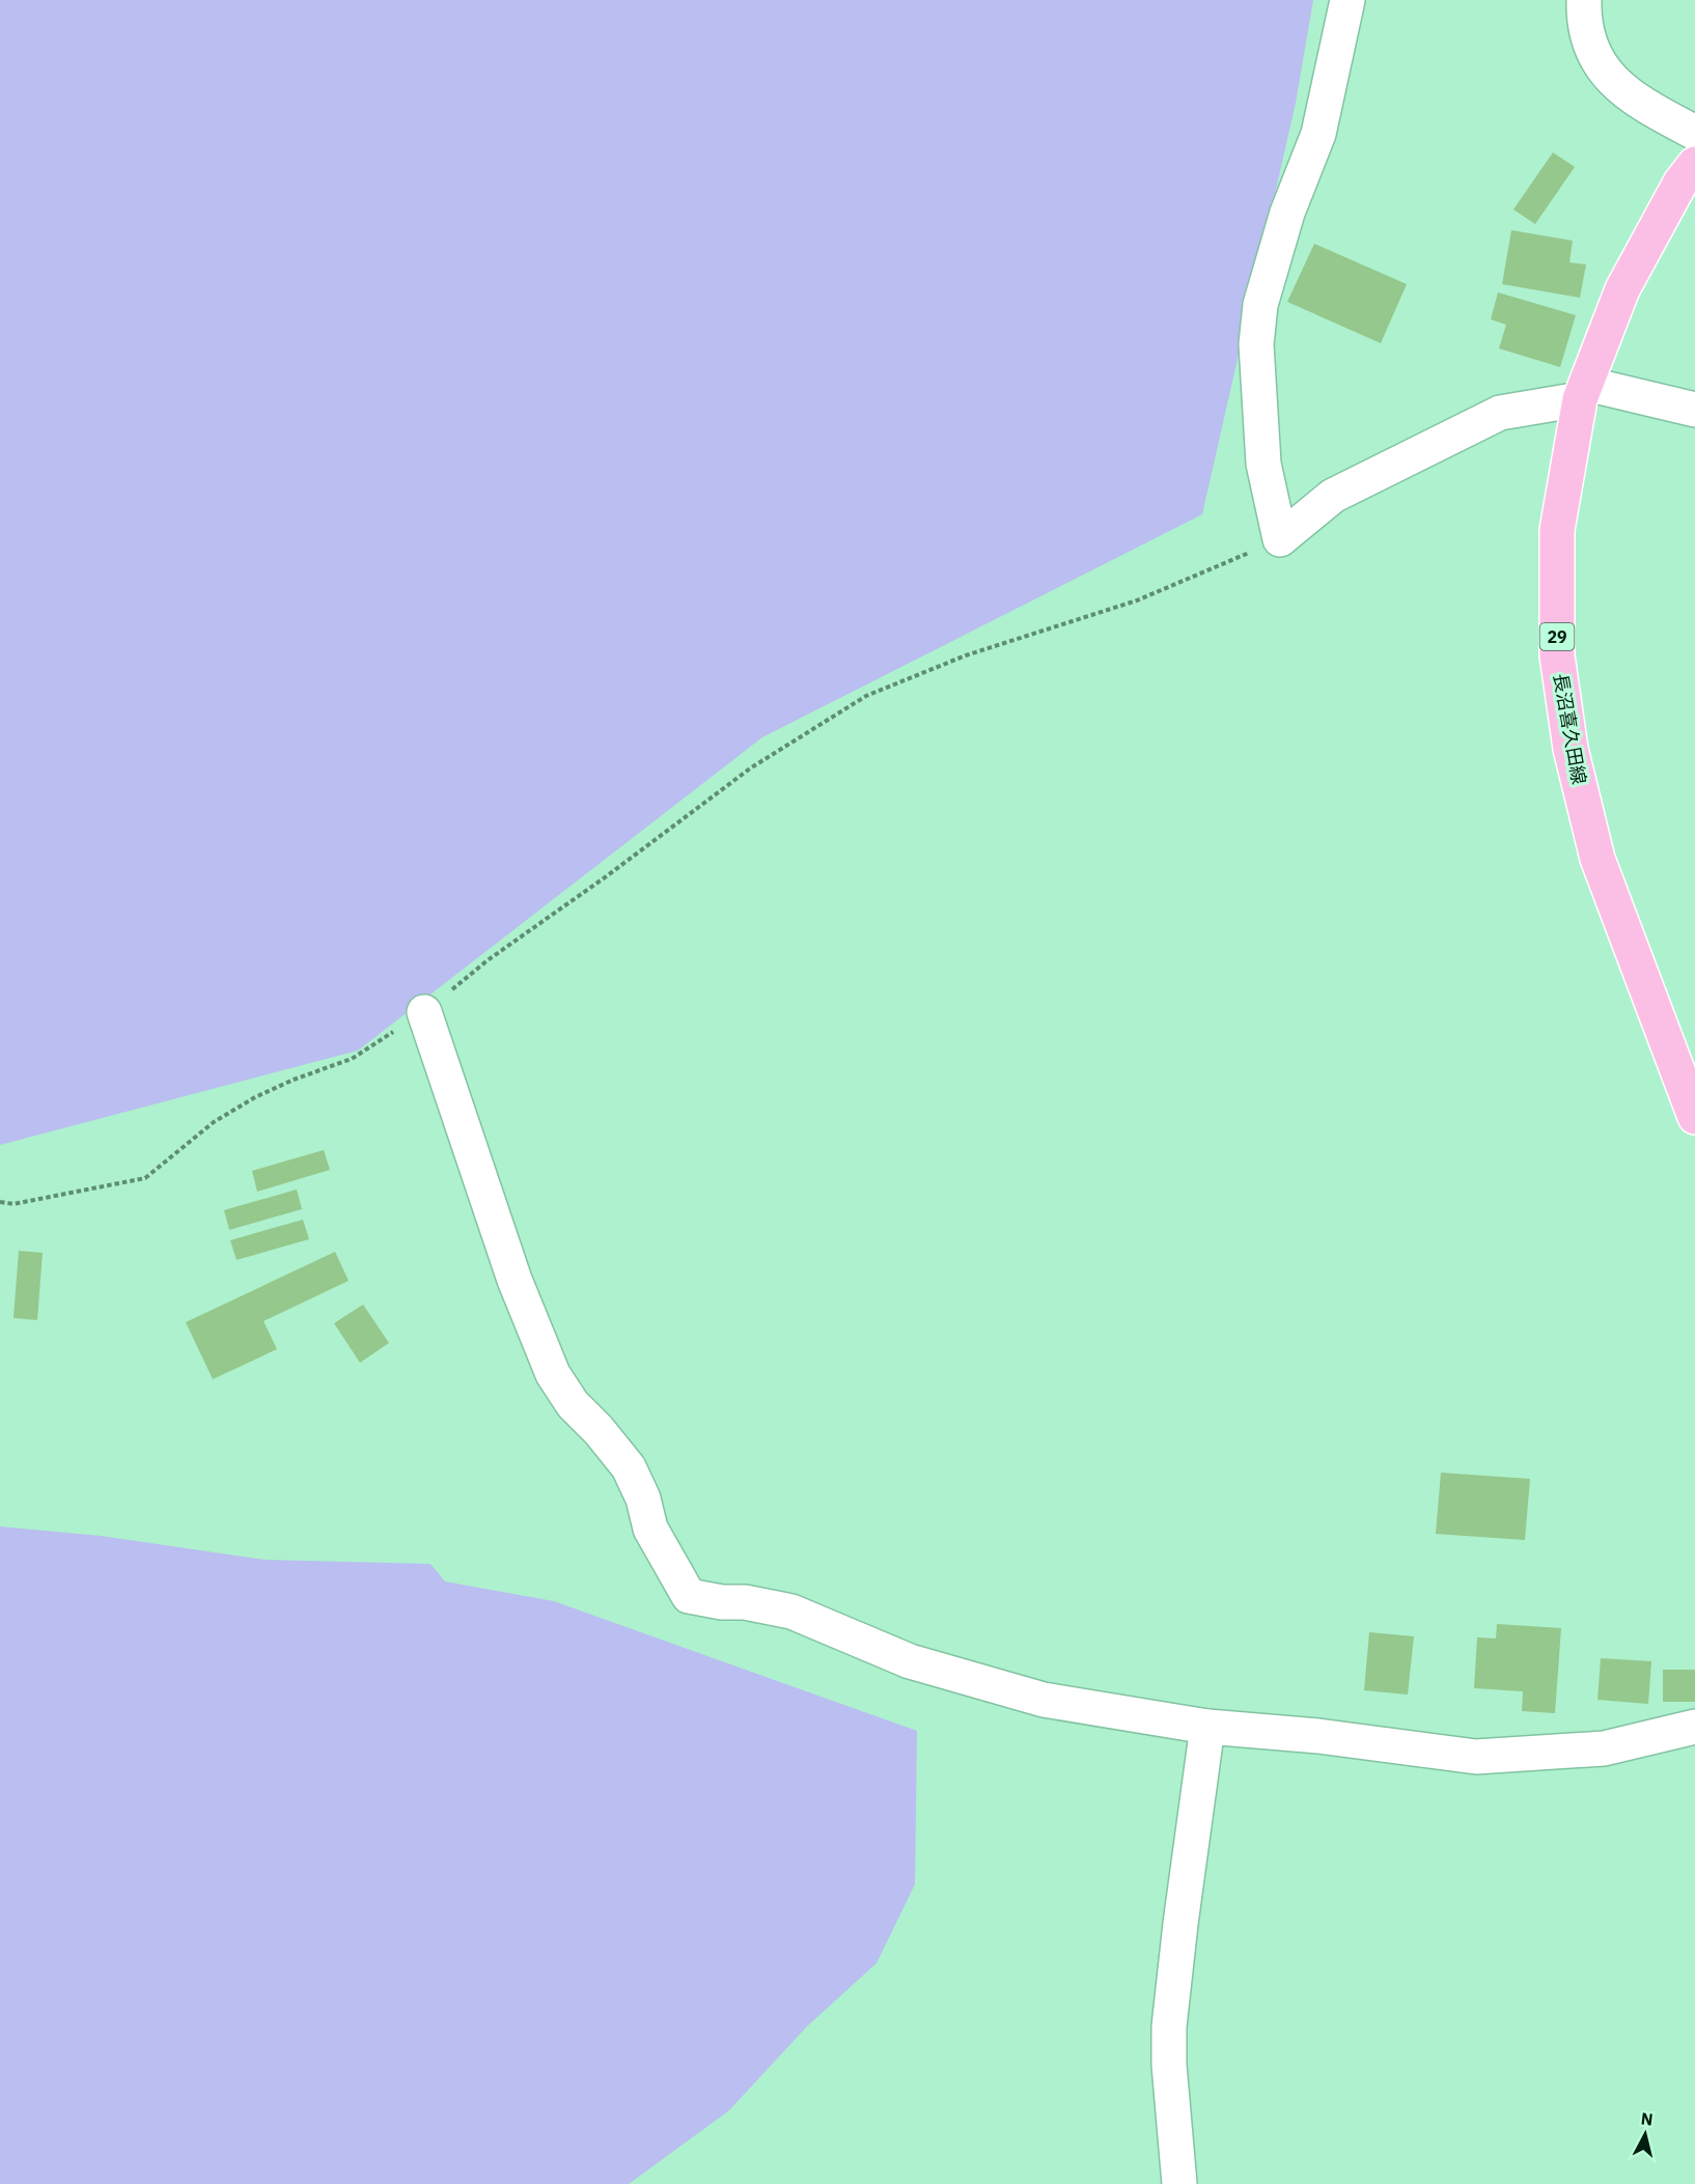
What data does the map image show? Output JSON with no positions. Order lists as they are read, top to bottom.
{
  "streets": {
    "main road": ["29", "長沼喜久田線"]
  },
  "north": "top"
}
